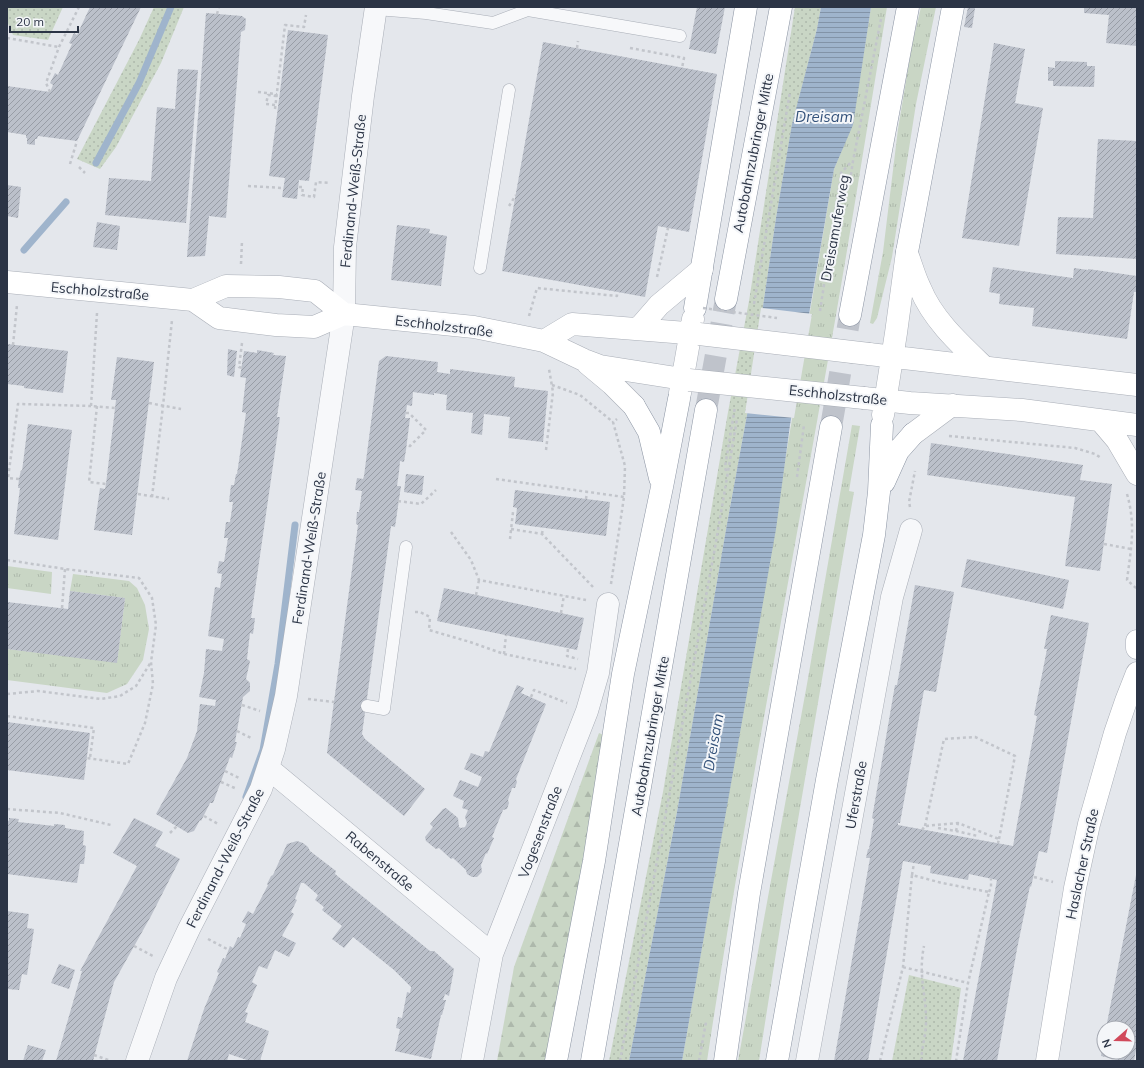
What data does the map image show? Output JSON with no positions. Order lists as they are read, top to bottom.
{
  "streets": {
    "main road": ["Autobahnzubringer Mitte", "Eschholzstraße", "Haslacher Straße"],
    "street": [
      "Ferdinand-Weiß-Straße",
      "Uferstraße",
      "Vogesenstraße",
      "Rabenstraße"
    ],
    "path": ["Dreisamuferweg"]
  },
  "crossings": [
    ["Ferdinand-Weiß-Straße", "Eschholzstraße"],
    ["Ferdinand-Weiß-Straße", "Rabenstraße"],
    ["Vogesenstraße", "Rabenstraße"]
  ],
  "water": ["Dreisam"],
  "scale_bar": "20 m",
  "north": "left"
}
